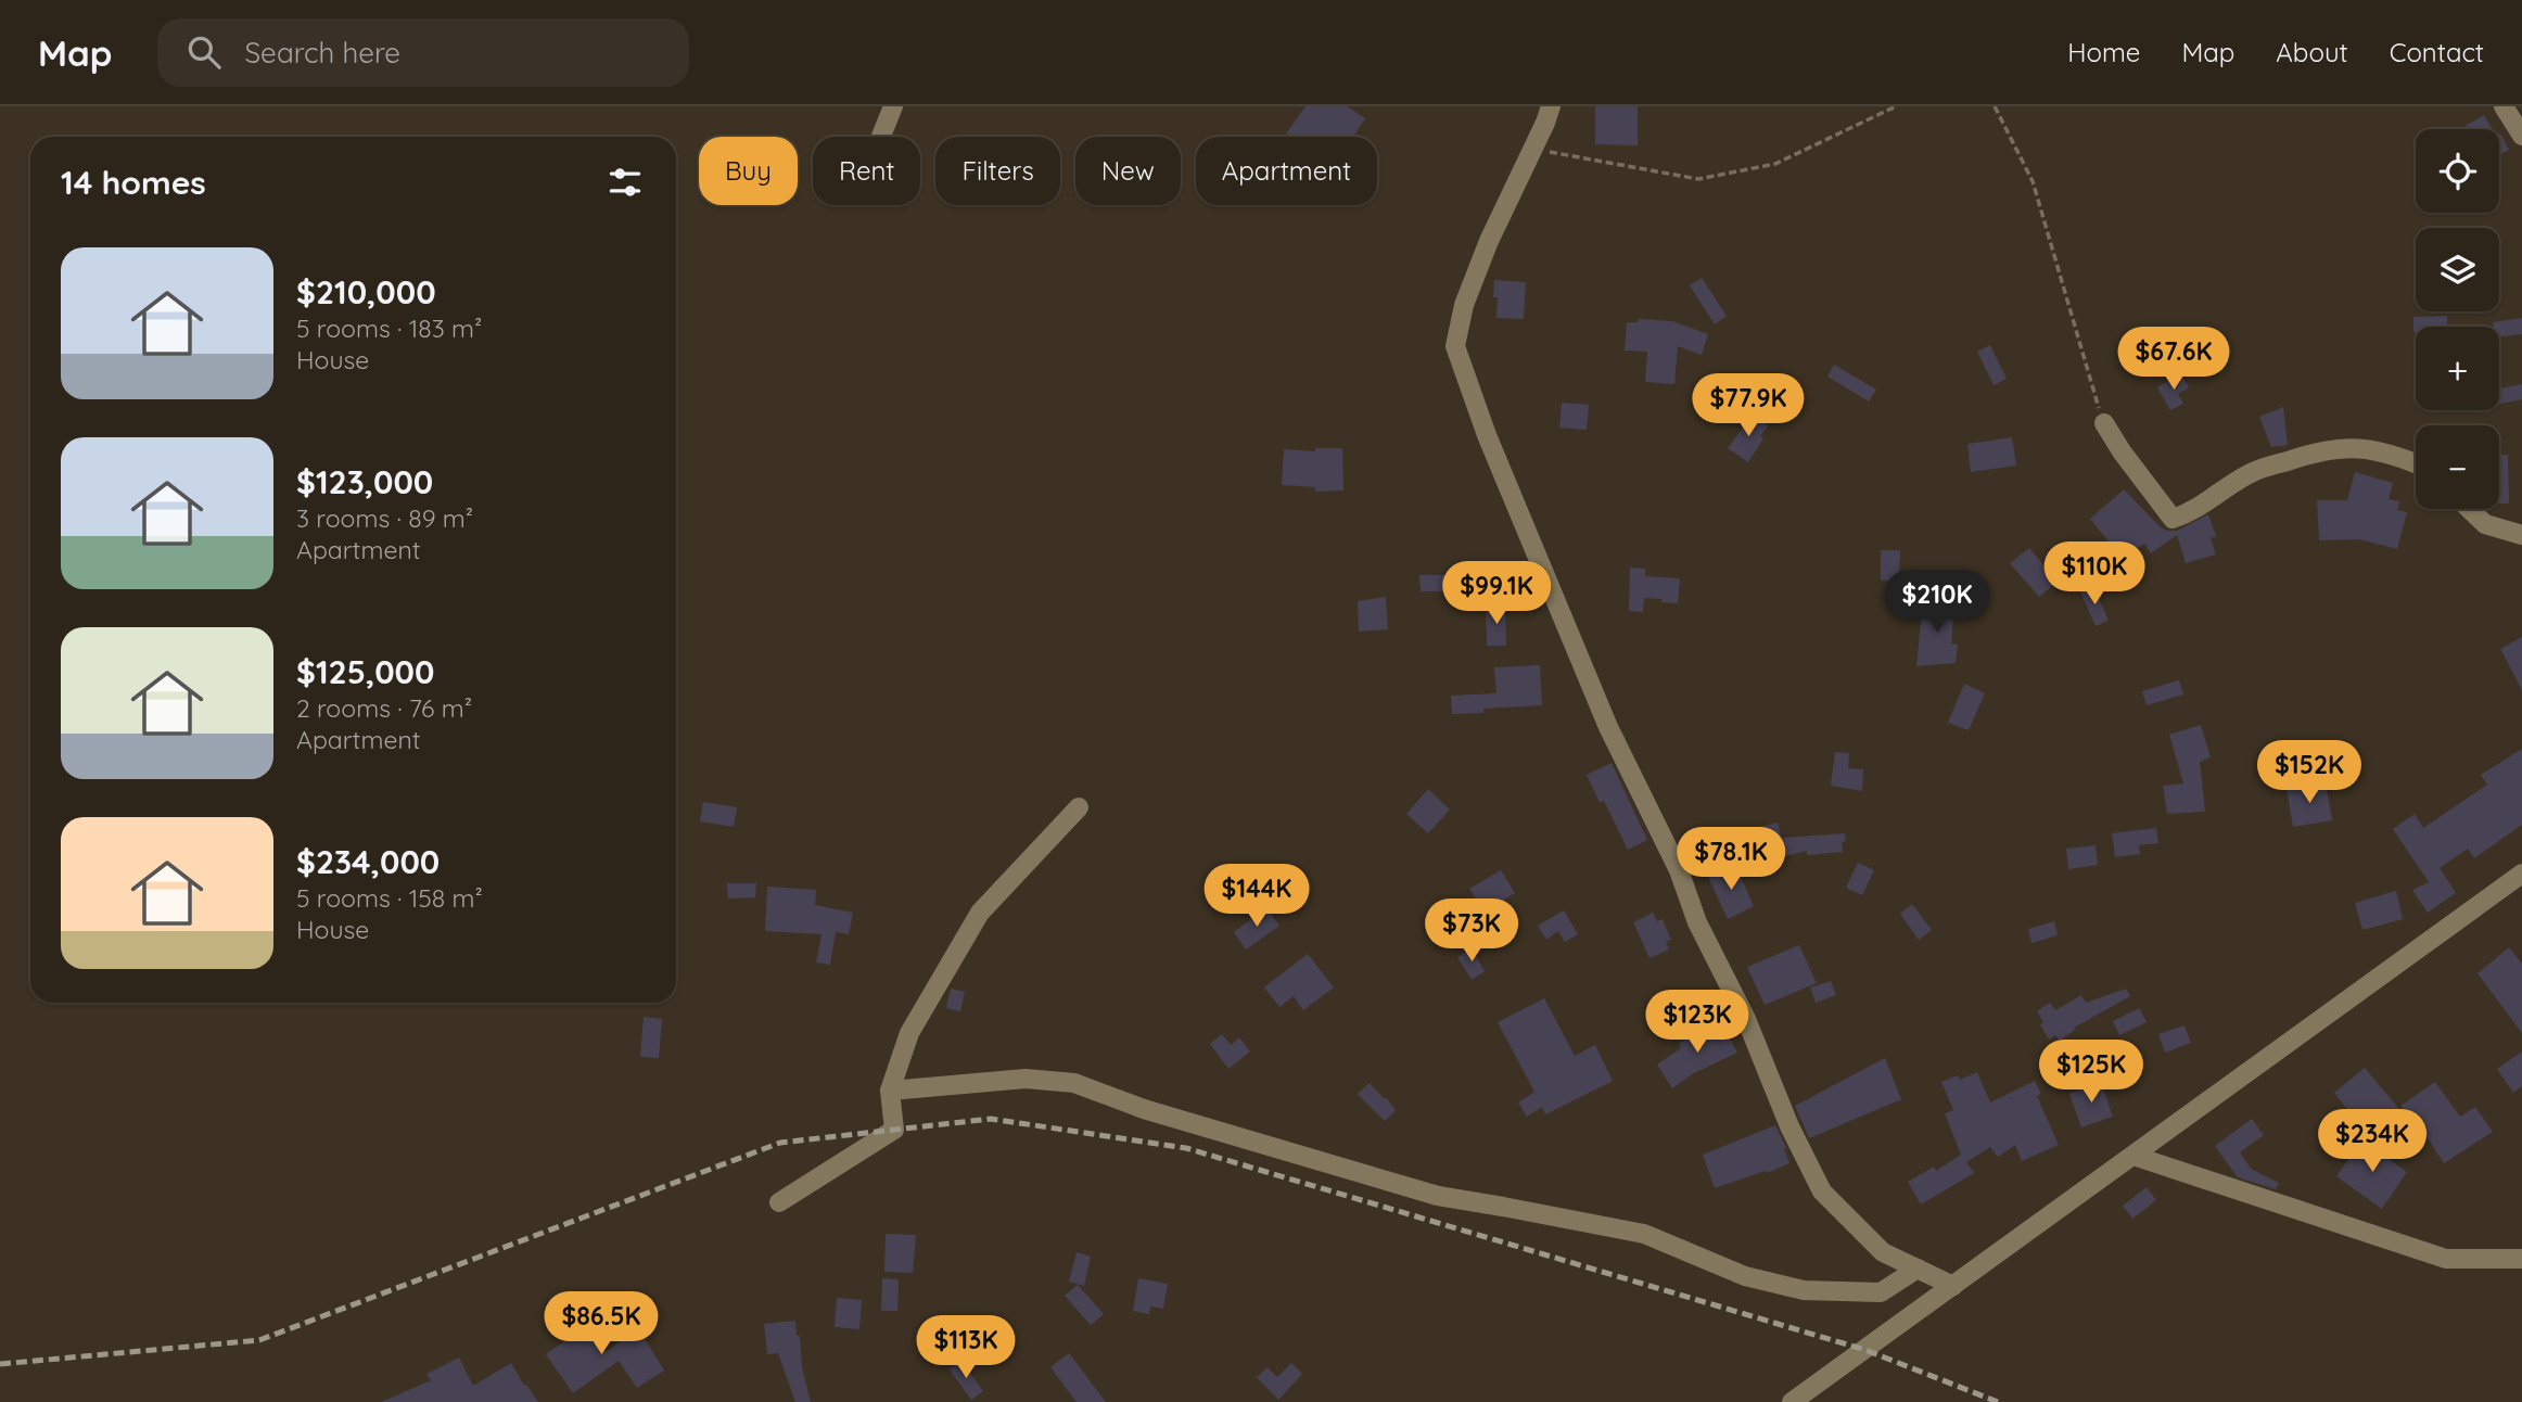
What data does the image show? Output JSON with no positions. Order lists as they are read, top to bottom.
{
  "page": {
    "header": "Map",
    "search": "Search here",
    "nav": [
      "Home",
      "Map",
      "About",
      "Contact"
    ],
    "map_buttons": ["+", "−"],
    "chip": [
      "Buy",
      "Rent",
      "Filters",
      "New",
      "Apartment"
    ],
    "heading": "14 homes",
    "list": [
      {
        "name": "$210,000",
        "note": "5 rooms · 183 m² · House"
      },
      {
        "name": "$123,000",
        "note": "3 rooms · 89 m² · Apartment"
      },
      {
        "name": "$125,000",
        "note": "2 rooms · 76 m² · Apartment"
      },
      {
        "name": "$234,000",
        "note": "5 rooms · 158 m² · House"
      }
    ],
    "price": [
      "$67.6K",
      "$77.9K",
      "$110K",
      "$99.1K",
      "$210K",
      "$152K",
      "$78.1K",
      "$144K",
      "$73K",
      "$123K",
      "$125K",
      "$234K",
      "$86.5K",
      "$113K"
    ]
  }
}
